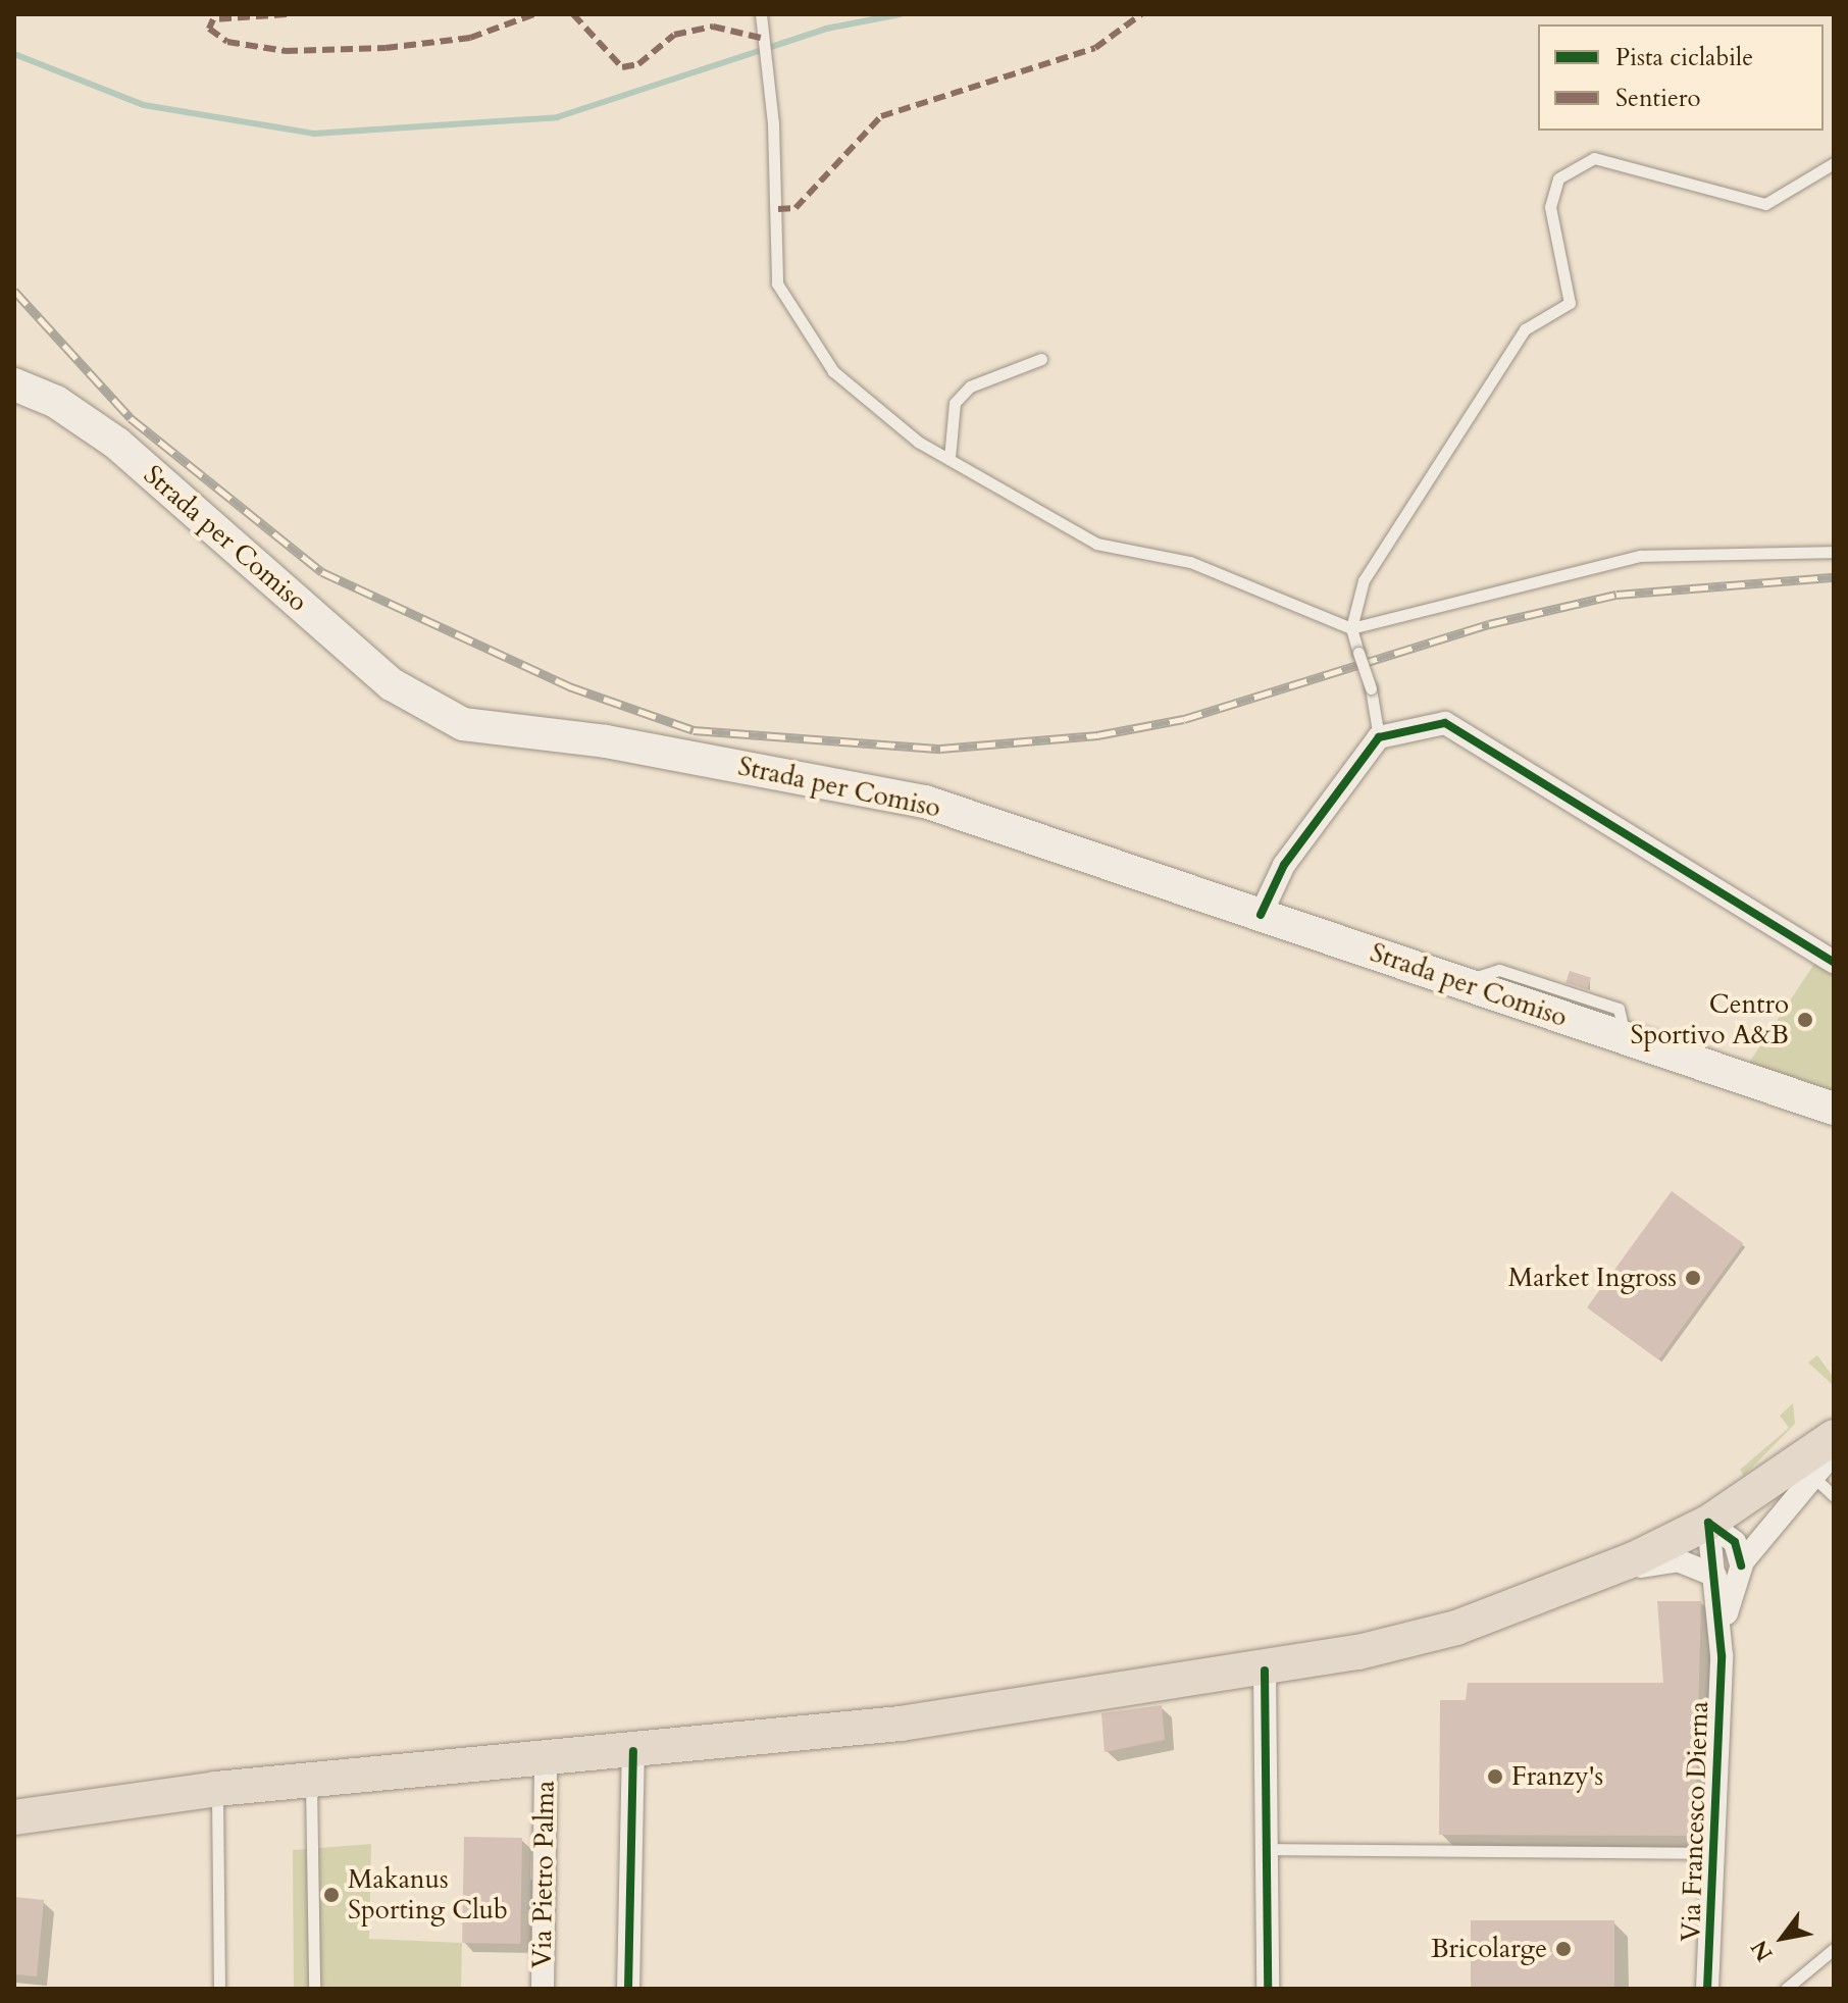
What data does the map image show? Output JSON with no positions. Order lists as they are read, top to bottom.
{
  "streets": {
    "main road": ["Strada per Comiso"],
    "street": ["Via Francesco Dierna", "Via Pietro Palma"]
  },
  "places": [
    "Centro Sportivo A&B",
    "Market Ingross",
    "Franzy's",
    "Makanus Sporting Club",
    "Bricolarge"
  ],
  "legend": ["Pista ciclabile", "Sentiero"],
  "north": "bottom left"
}
